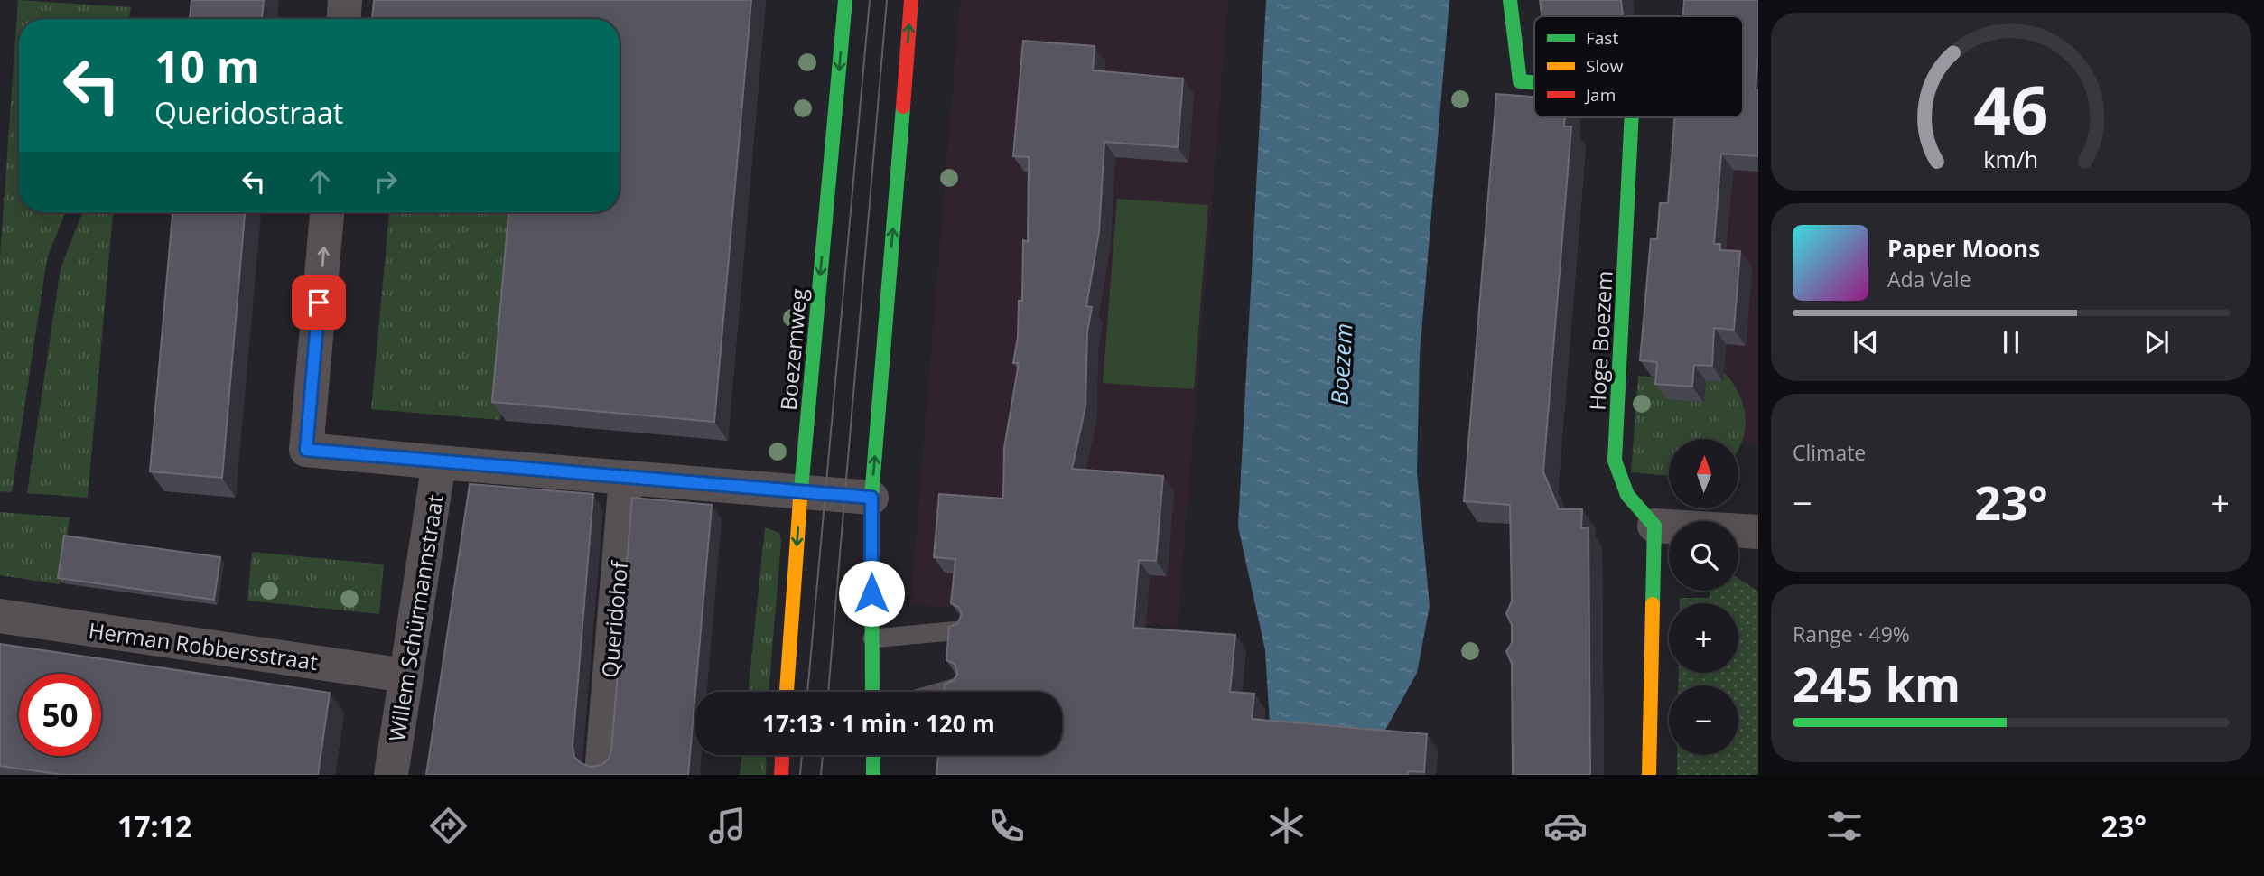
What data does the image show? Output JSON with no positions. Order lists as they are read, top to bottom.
{
  "streets": {
    "main road": ["Hoge Boezem", "Boezemweg"],
    "street": ["Willem Schürmannstraat", "Queridohof", "Herman Robbersstraat"]
  },
  "crossings": [
    ["Willem Schürmannstraat", "Herman Robbersstraat"]
  ],
  "water": ["Boezem"],
  "legend": ["Fast", "Slow", "Jam"],
  "north": "top",
  "page": {
    "turn": ["10 m", "Queridostraat"],
    "song": ["Paper Moons", "Ada Vale"],
    "tile": [
      "Climate",
      ["Range · 49%", "245 km"]
    ],
    "map_buttons": ["+", "−"],
    "heat": ["−", "23°", "+"],
    "limit": "50",
    "trip": "17:13 · 1 min · 120 m",
    "tabs": ["17:12", "23°"],
    "gauge": ["46", "km/h"]
  }
}
